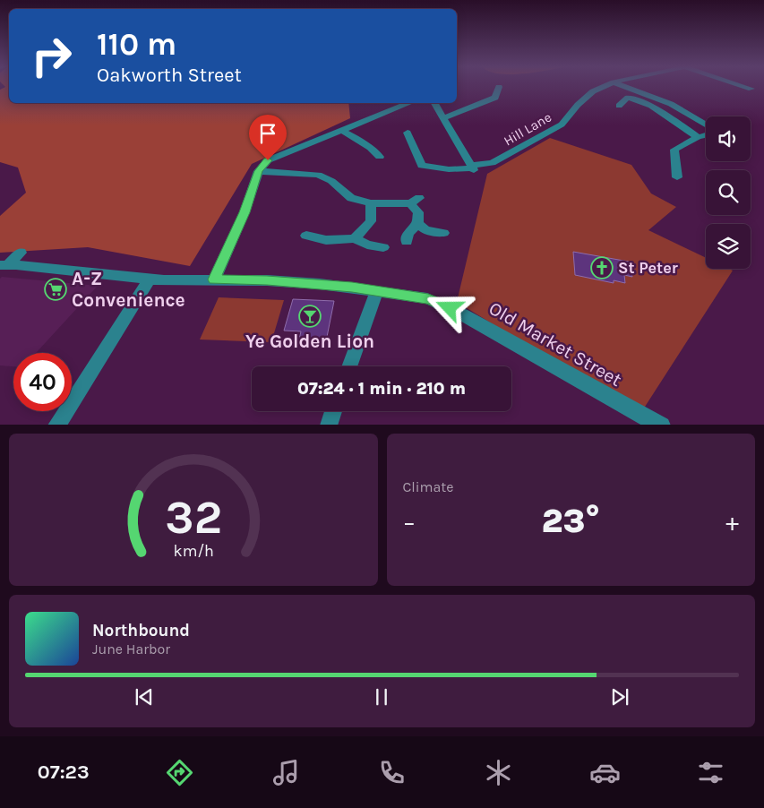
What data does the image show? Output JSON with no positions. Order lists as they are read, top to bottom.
{
  "streets": {
    "street": ["Hill Lane", "Old Market Street"]
  },
  "places": {
    "church": ["St Peter"],
    "supermarket": ["A-Z Convenience"],
    "bar": ["Ye Golden Lion"]
  },
  "page": {
    "turn": ["110 m", "Oakworth Street"],
    "limit": "40",
    "trip": "07:24 · 1 min · 210 m",
    "tile": "Climate",
    "heat": ["−", "23°", "+"],
    "song": ["Northbound", "June Harbor"],
    "tabs": "07:23",
    "gauge": ["32", "km/h"]
  }
}
